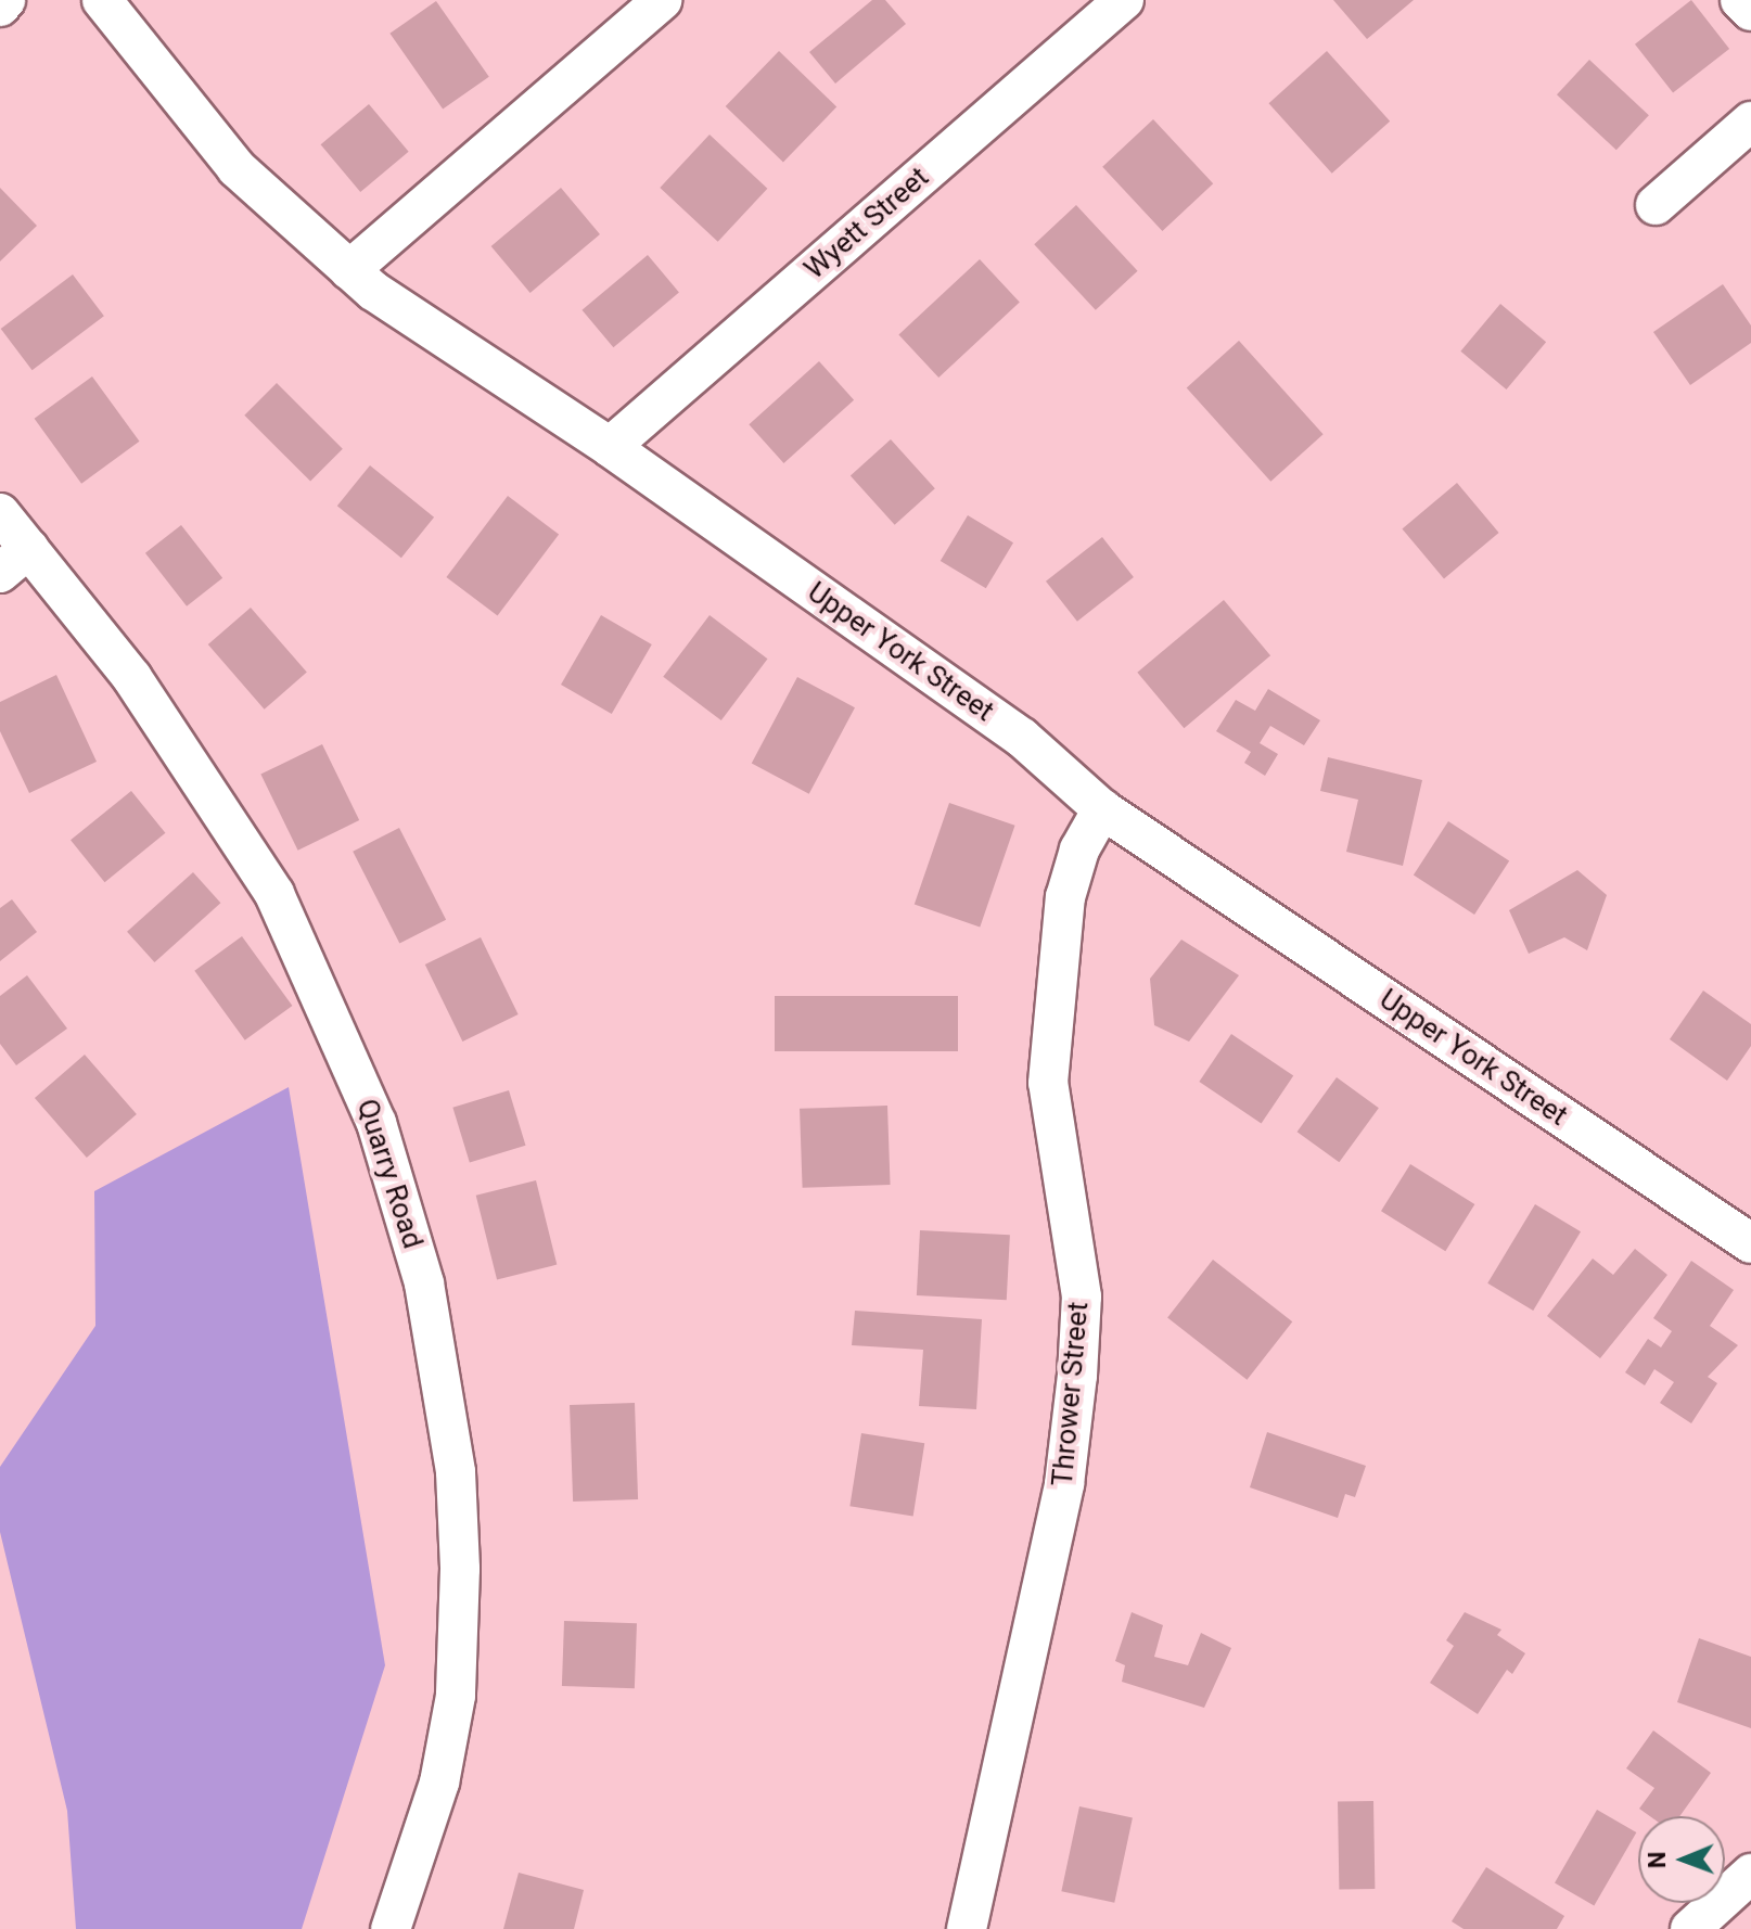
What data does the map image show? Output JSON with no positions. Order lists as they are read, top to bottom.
{
  "streets": {
    "street": [
      "Wyett Street",
      "Upper York Street",
      "Quarry Road",
      "Thrower Street"
    ]
  },
  "crossings": [
    ["Wyett Street", "Upper York Street"],
    ["Upper York Street", "Thrower Street"]
  ],
  "north": "left"
}
